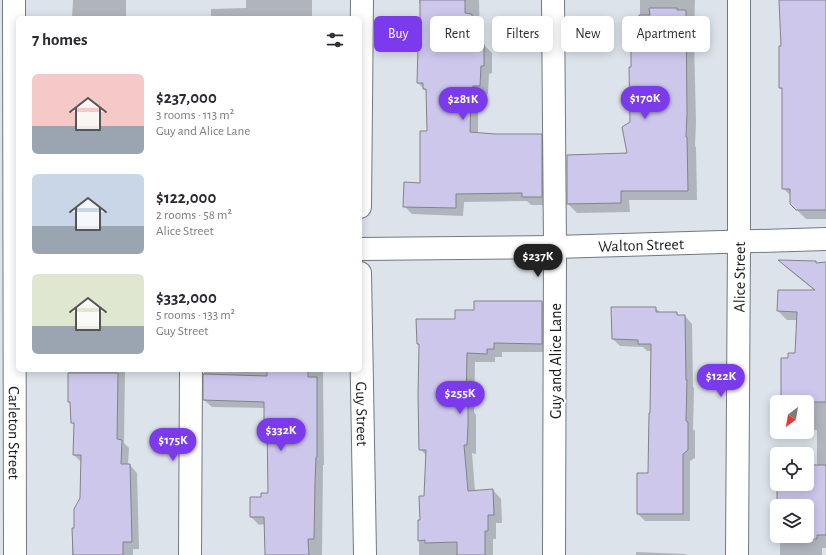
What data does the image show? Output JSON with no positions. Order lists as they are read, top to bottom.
{
  "streets": {
    "street": [
      "Walton Street",
      "Alice Street",
      "Guy and Alice Lane",
      "Guy Street",
      "Carleton Street"
    ]
  },
  "crossings": [
    ["Walton Street", "Alice Street"],
    ["Walton Street", "Guy and Alice Lane"]
  ],
  "north": "bottom left",
  "page": {
    "chip": [
      "Buy",
      "Rent",
      "Filters",
      "New",
      "Apartment"
    ],
    "heading": "7 homes",
    "list": [
      {
        "name": "$237,000",
        "note": "3 rooms · 113 m² · Guy and Alice Lane"
      },
      {
        "name": "$122,000",
        "note": "2 rooms · 58 m² · Alice Street"
      },
      {
        "name": "$332,000",
        "note": "5 rooms · 133 m² · Guy Street"
      }
    ],
    "price": [
      "$170K",
      "$281K",
      "$237K",
      "$122K",
      "$255K",
      "$332K",
      "$175K"
    ]
  }
}
